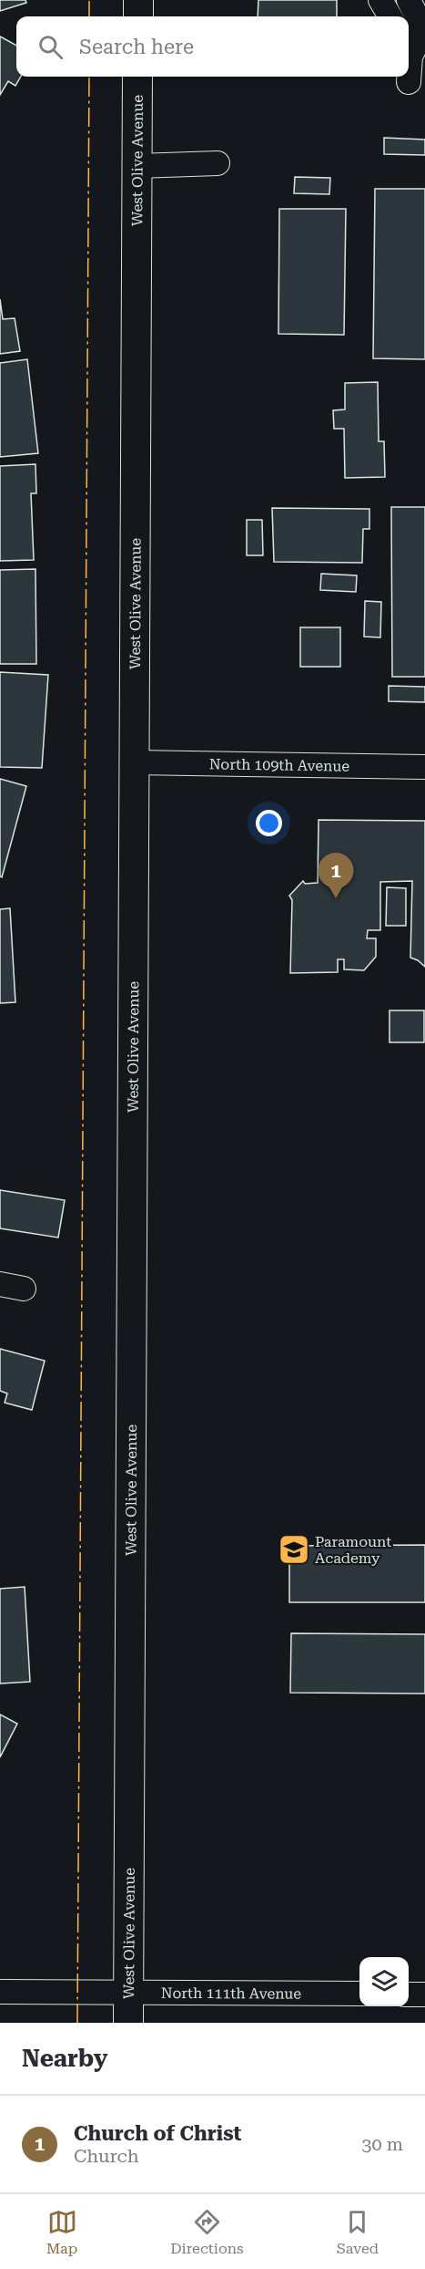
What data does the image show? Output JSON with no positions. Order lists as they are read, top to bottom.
{
  "streets": {
    "main road": ["West Olive Avenue"],
    "street": ["North 109th Avenue", "North 111th Avenue"]
  },
  "crossings": [
    ["West Olive Avenue", "North 109th Avenue"],
    ["West Olive Avenue", "North 111th Avenue"]
  ],
  "places": {
    "school or university": ["Paramount Academy"]
  },
  "page": {
    "search": "Search here",
    "pins": "1",
    "heading": "Nearby",
    "list": [
      {
        "mark": "1",
        "name": "Church of Christ",
        "note": "Church",
        "value": "30 m"
      }
    ],
    "nav": ["Map", "Directions", "Saved"]
  }
}
